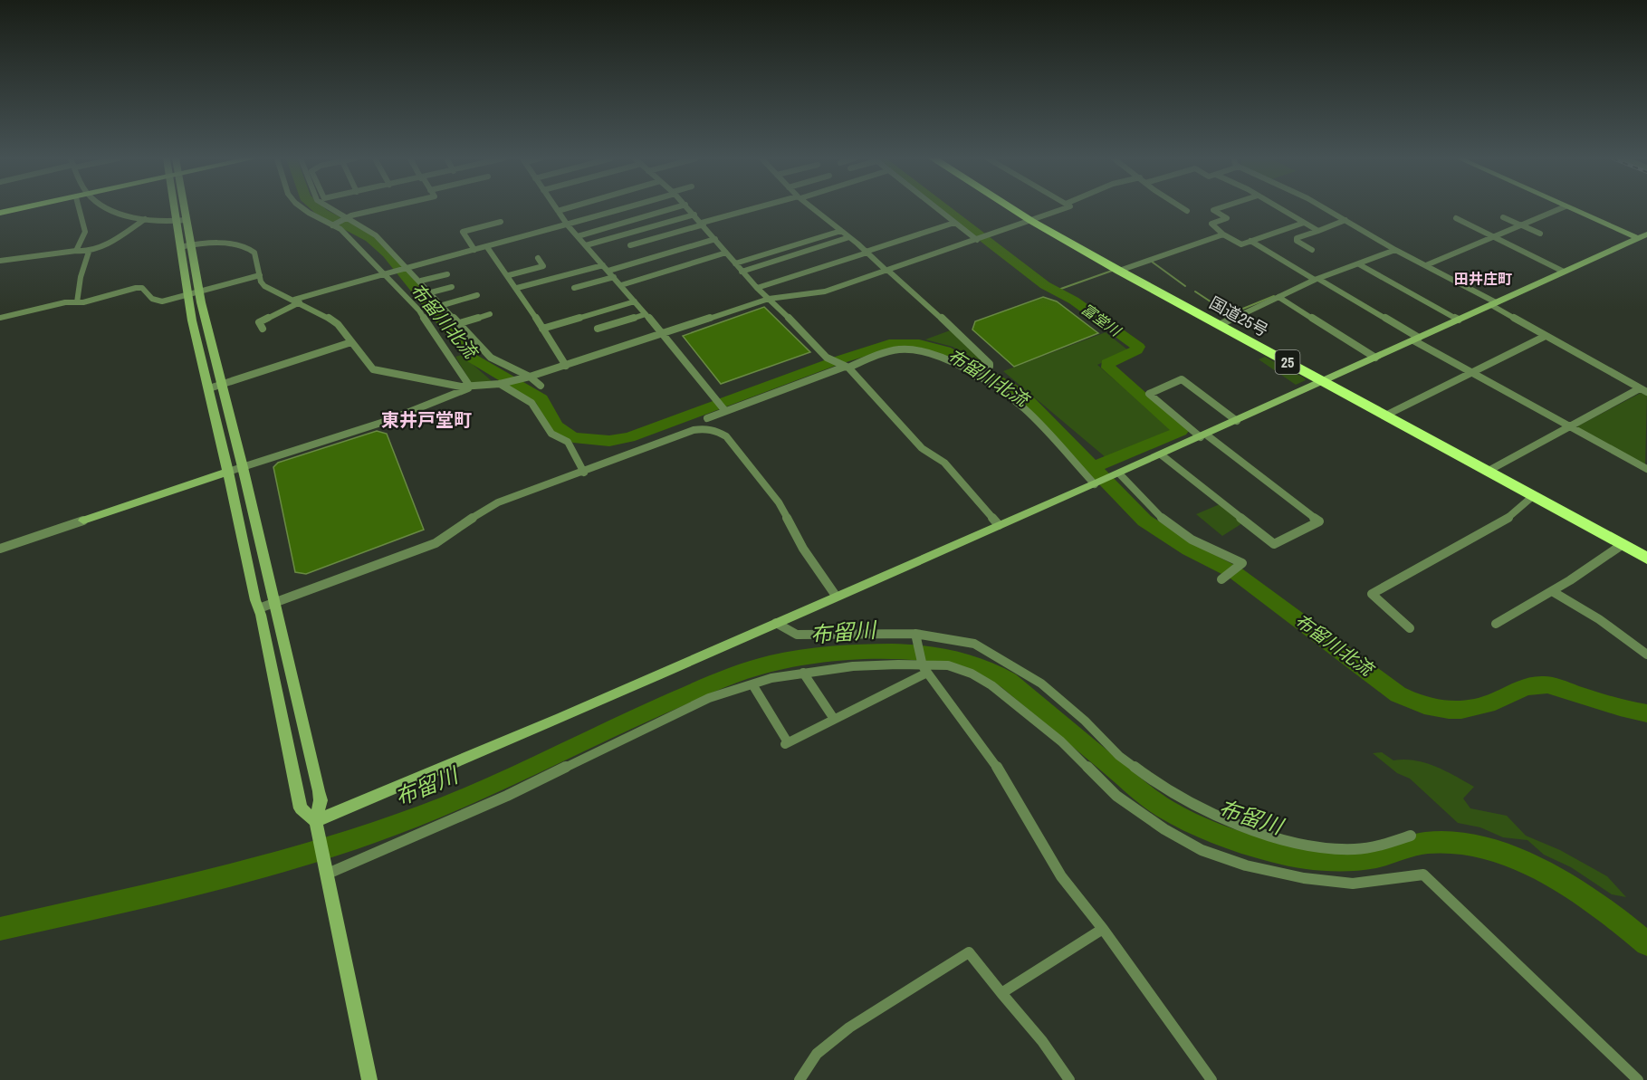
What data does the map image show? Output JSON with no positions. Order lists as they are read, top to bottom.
{
  "streets": {
    "highway": ["国道25号", "25"]
  },
  "districts": ["田井庄町", "東井戸堂町"],
  "water": ["富堂川", "布留川北流", "布留川"]
}
